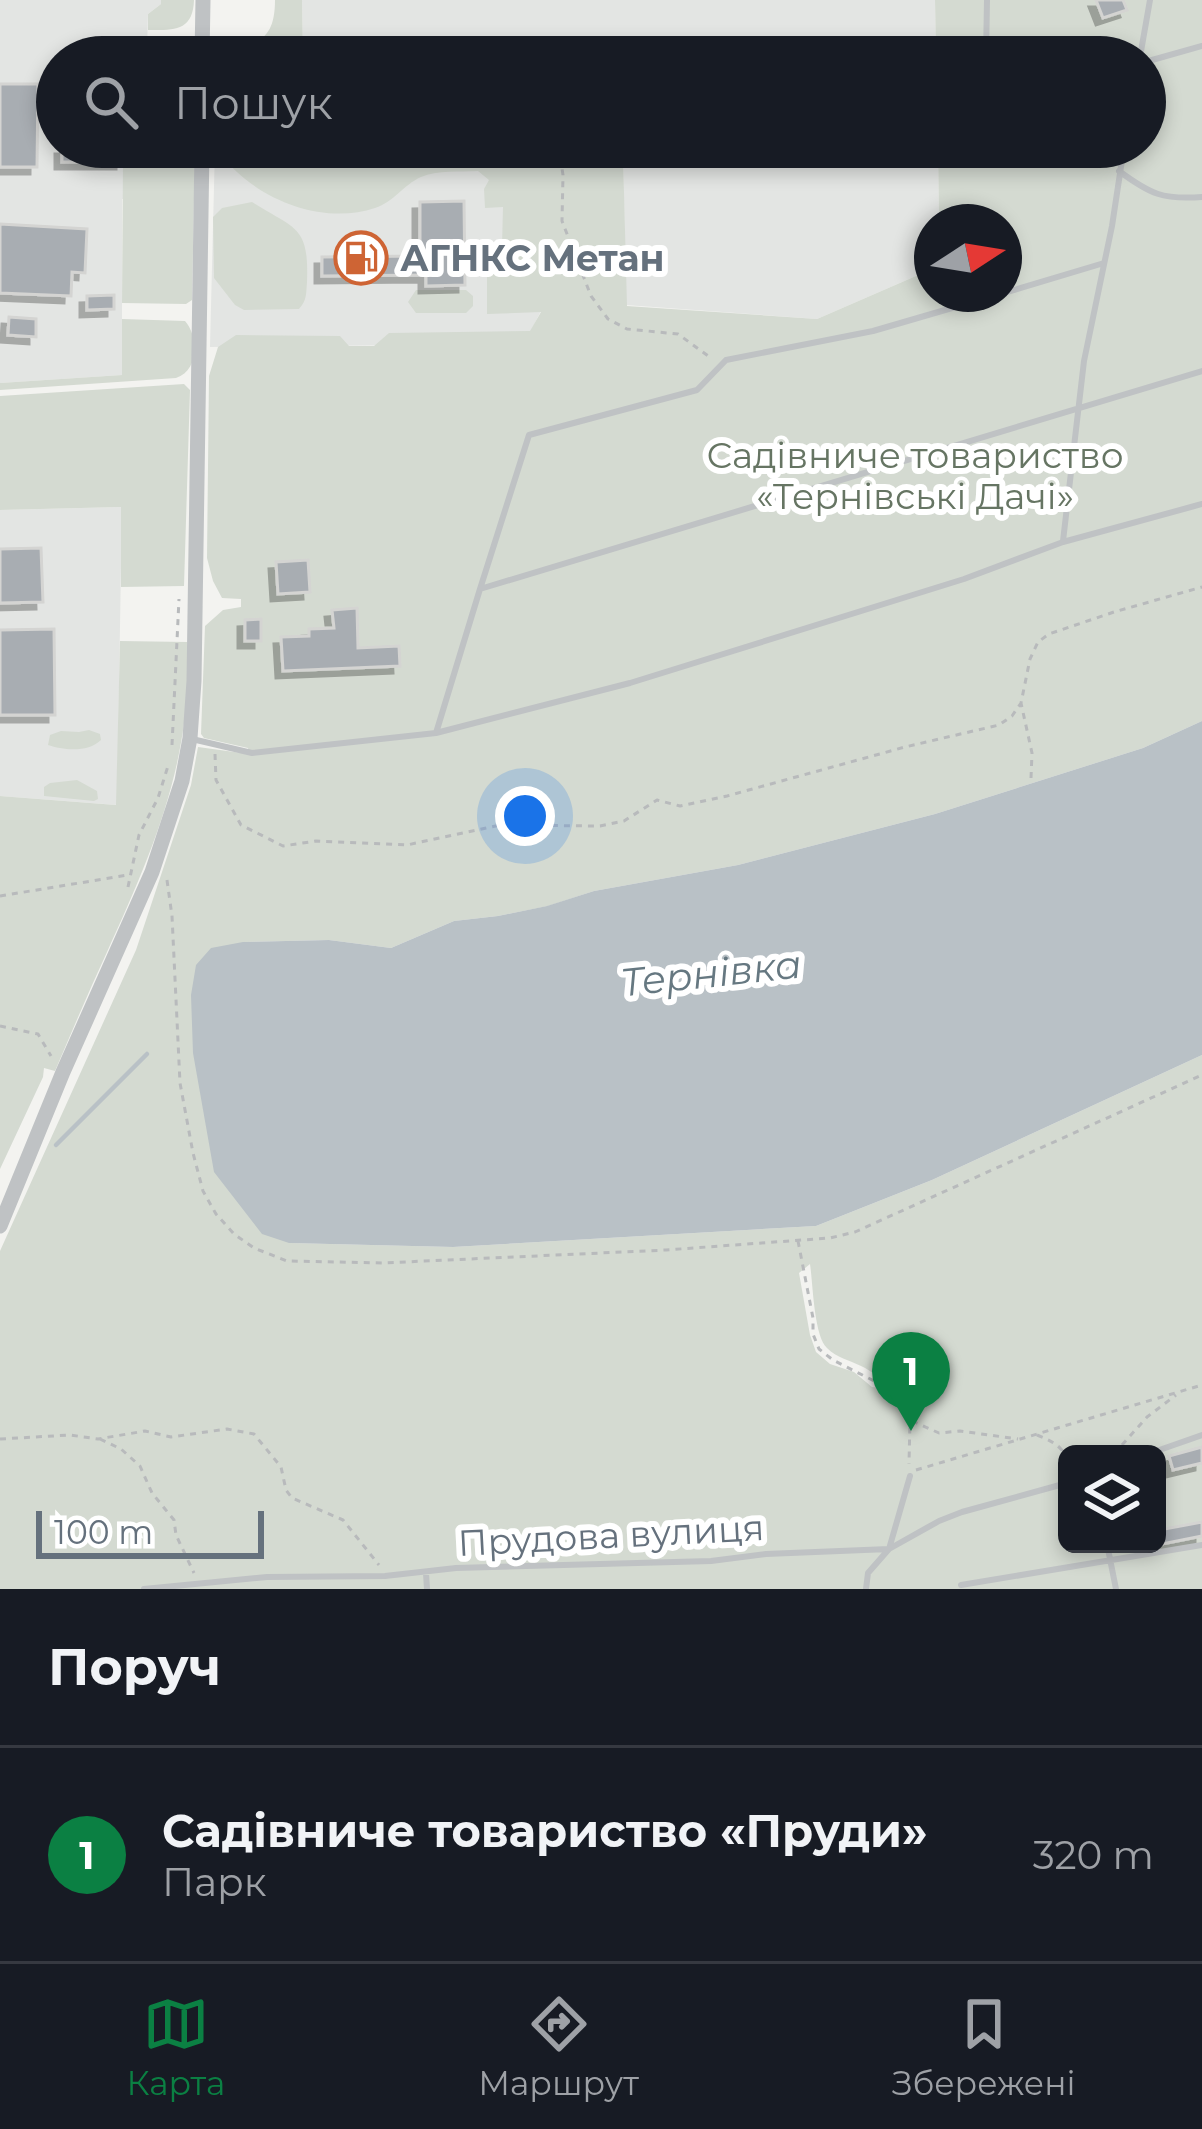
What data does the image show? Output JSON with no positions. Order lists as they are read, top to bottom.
{
  "streets": {
    "lane": ["Прудова вулиця"]
  },
  "water": ["Тернівка"],
  "parks": ["Садівниче товариство «Тернівські Дачі»"],
  "places": {
    "fuel station": ["АГНКС Метан"]
  },
  "scale_bar": "100 m",
  "north": "right",
  "page": {
    "search": "Пошук",
    "pins": "1",
    "scale": "100 m",
    "heading": "Поруч",
    "list": [
      {
        "mark": "1",
        "name": "Садівниче товариство «Пруди»",
        "note": "Парк",
        "value": "320 m"
      }
    ],
    "nav": ["Карта", "Маршрут", "Збережені"]
  }
}
